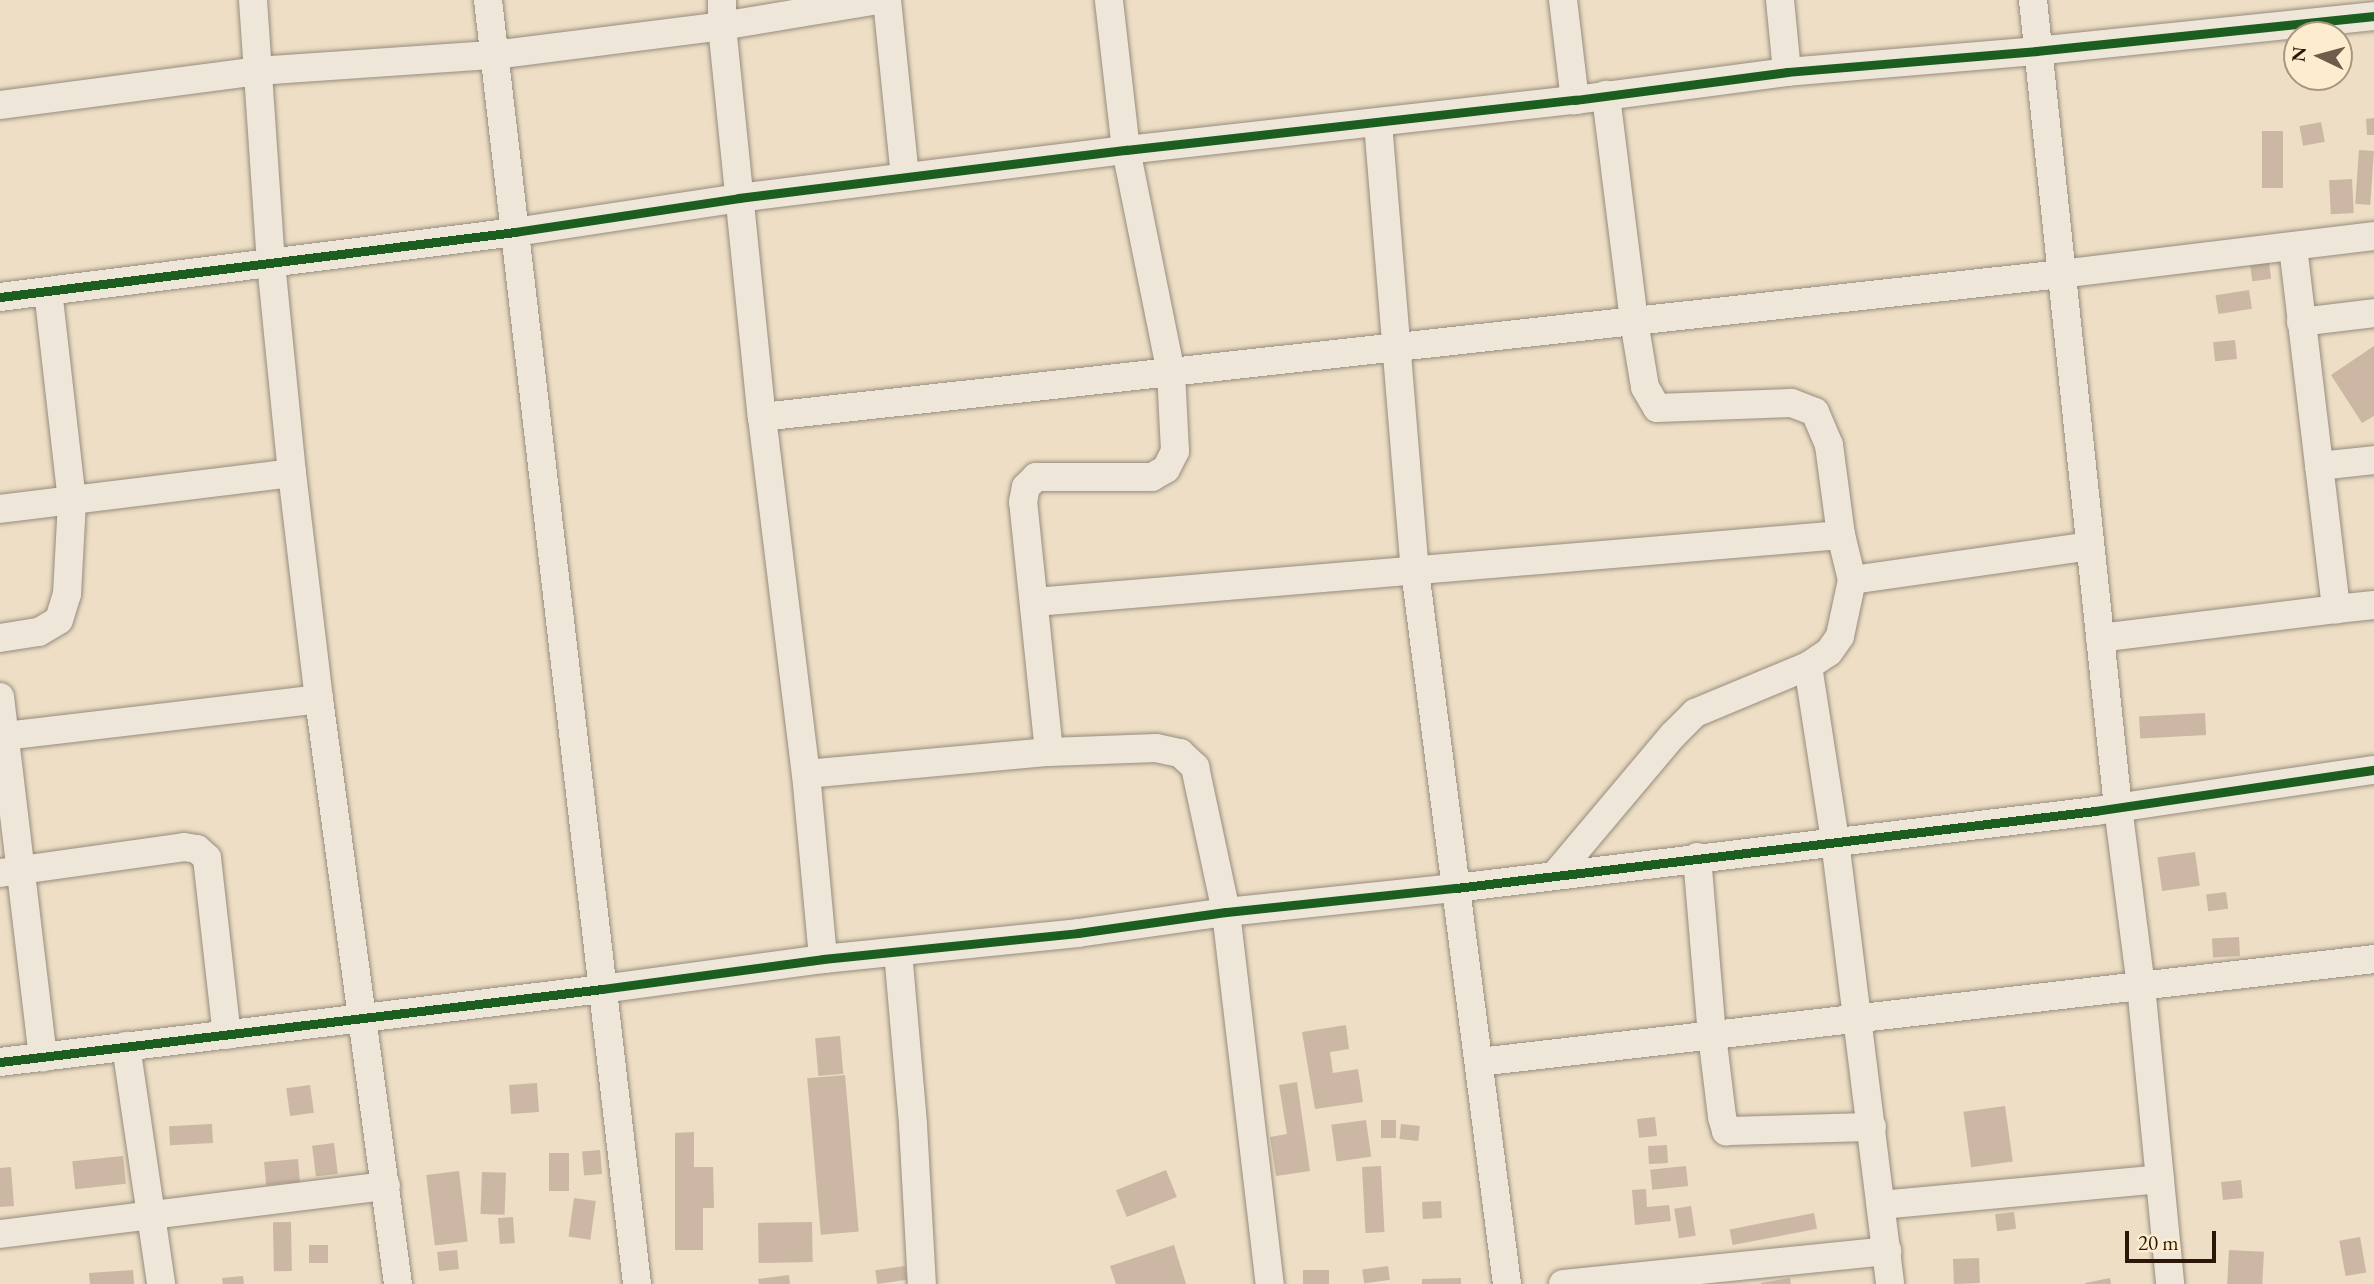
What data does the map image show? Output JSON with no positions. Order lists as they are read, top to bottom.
{
  "scale_bar": "20 m",
  "north": "left"
}
